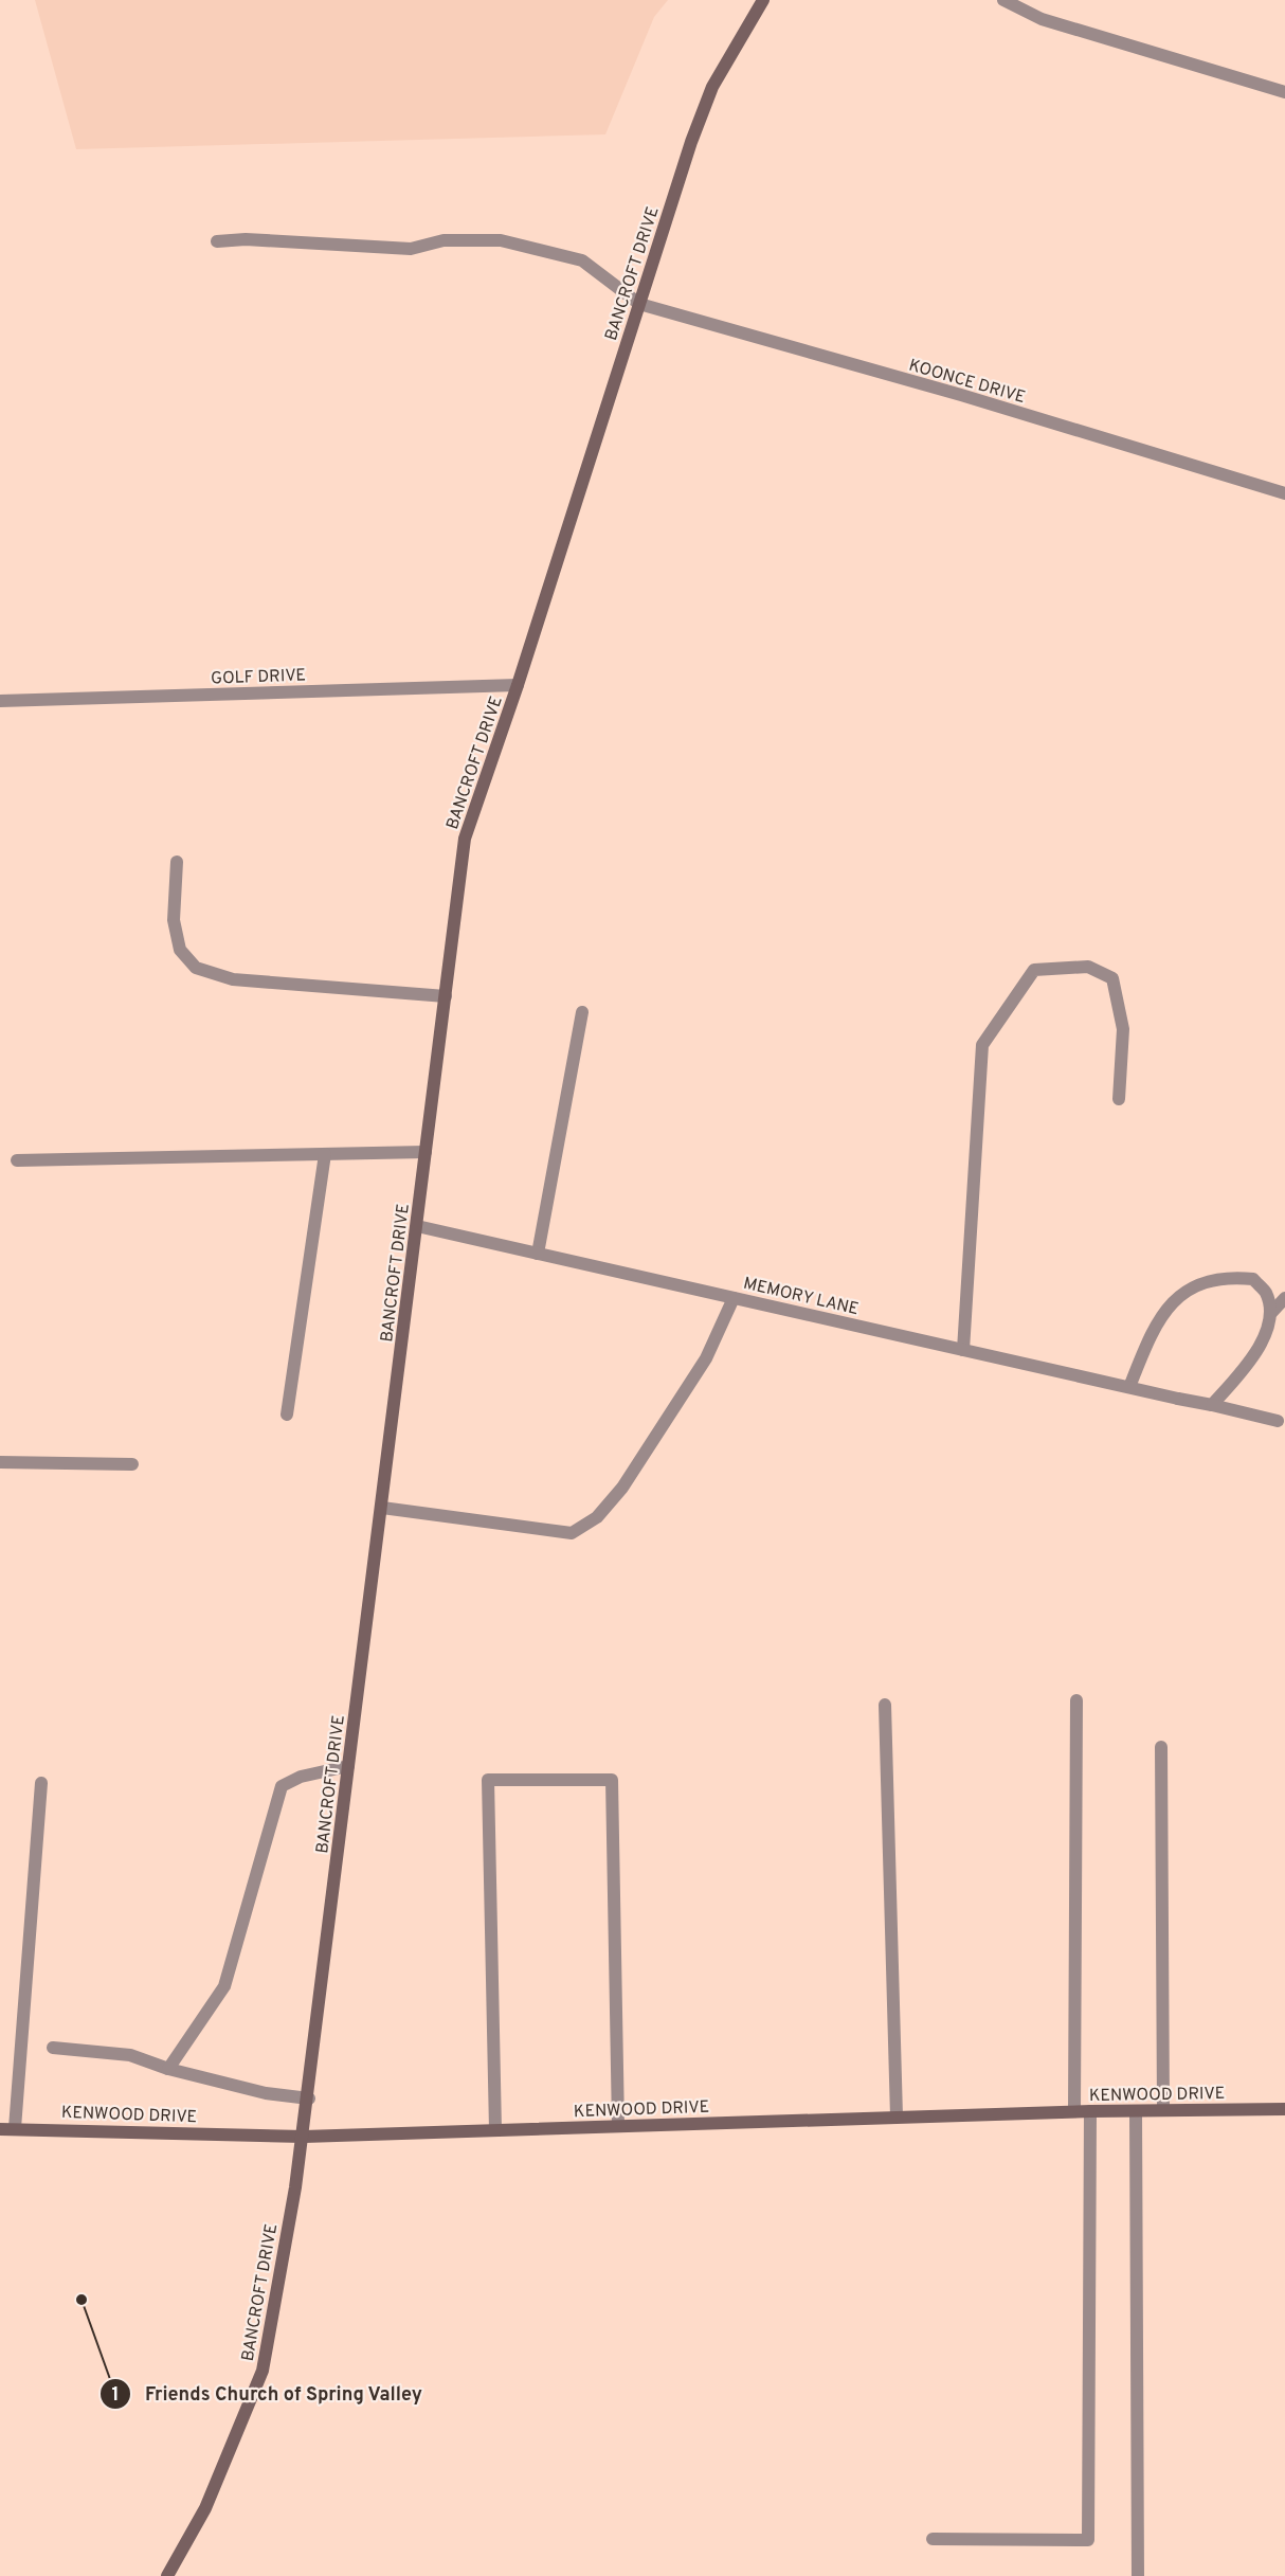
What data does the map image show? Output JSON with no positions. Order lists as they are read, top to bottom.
{
  "streets": {
    "street": [
      "BANCROFT DRIVE",
      "KOONCE DRIVE",
      "GOLF DRIVE",
      "MEMORY LANE",
      "KENWOOD DRIVE"
    ]
  },
  "crossings": [
    ["BANCROFT DRIVE", "KOONCE DRIVE"],
    ["BANCROFT DRIVE", "GOLF DRIVE"],
    ["BANCROFT DRIVE", "MEMORY LANE"],
    ["BANCROFT DRIVE", "KENWOOD DRIVE"]
  ],
  "places": ["Friends Church of Spring Valley"]
}
